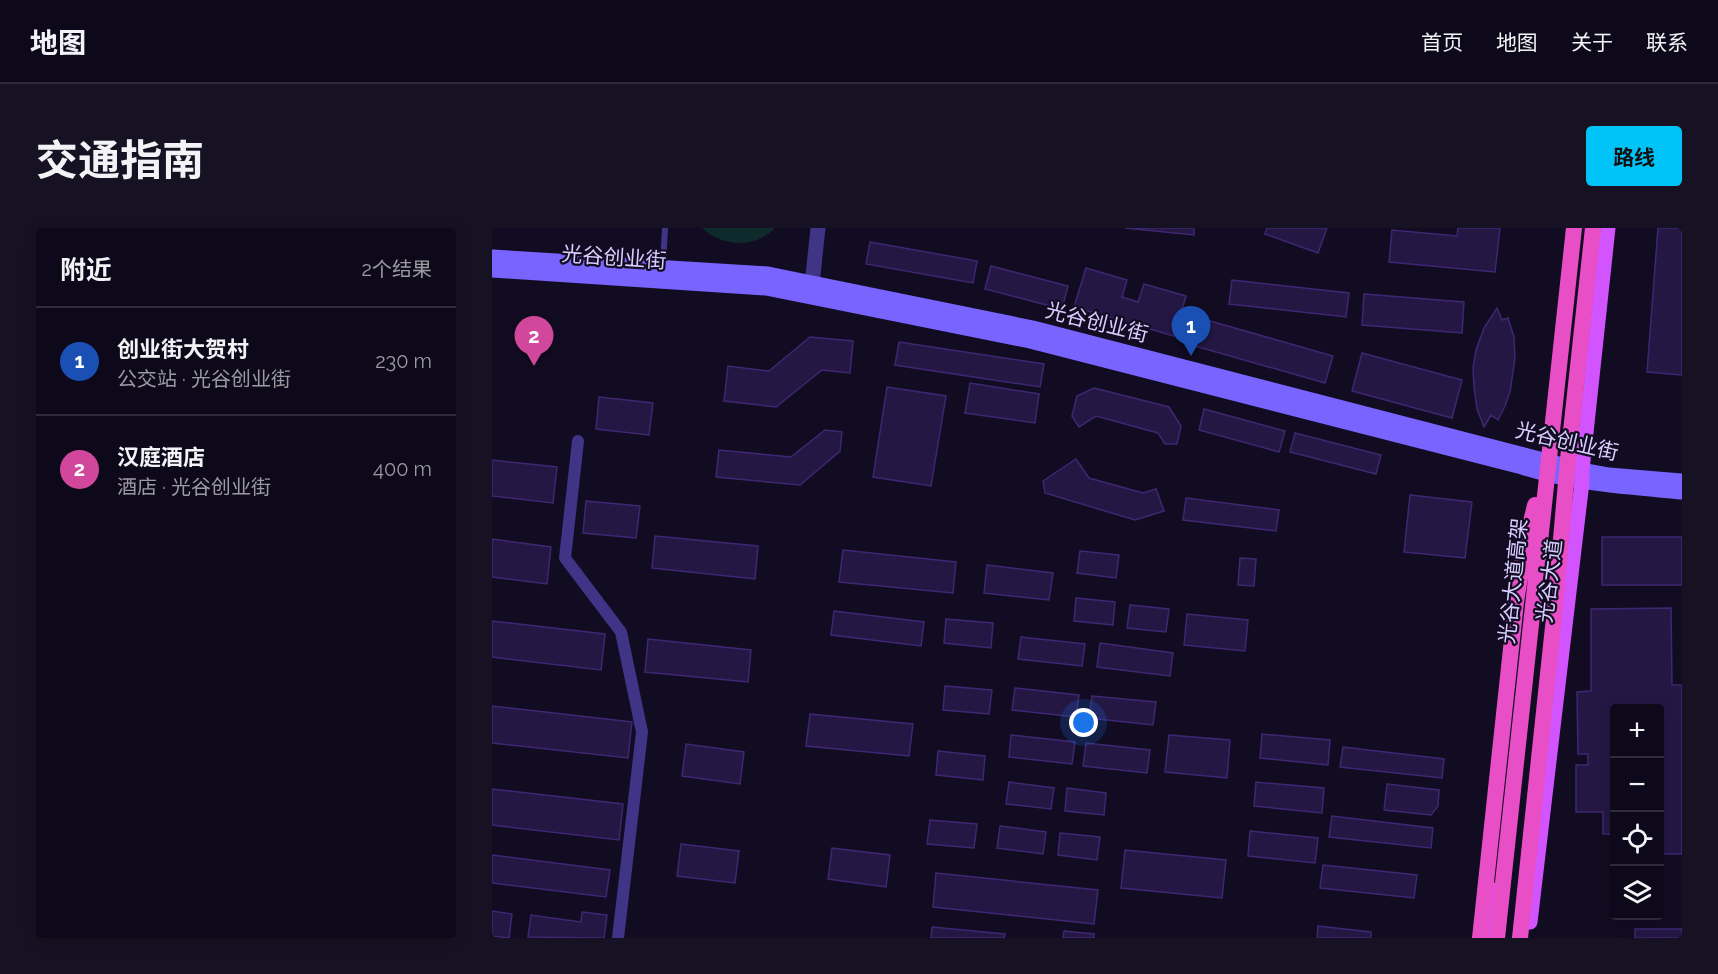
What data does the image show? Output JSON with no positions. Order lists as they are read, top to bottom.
{
  "streets": {
    "highway": ["光谷大道高架"],
    "main road": ["光谷创业街", "光谷大道"]
  },
  "crossings": [
    ["光谷创业街", "光谷大道"]
  ],
  "page": {
    "header": "地图",
    "nav": [
      "首页",
      "地图",
      "关于",
      "联系"
    ],
    "title": "交通指南",
    "buttons": "路线",
    "heading": ["附近", "2个结果"],
    "list": [
      {
        "mark": "1",
        "name": "创业街大贺村",
        "note": "公交站 · 光谷创业街",
        "value": "230 m"
      },
      {
        "mark": "2",
        "name": "汉庭酒店",
        "note": "酒店 · 光谷创业街",
        "value": "400 m"
      }
    ],
    "pins": ["1", "2"],
    "map_buttons": ["+", "−"]
  }
}
